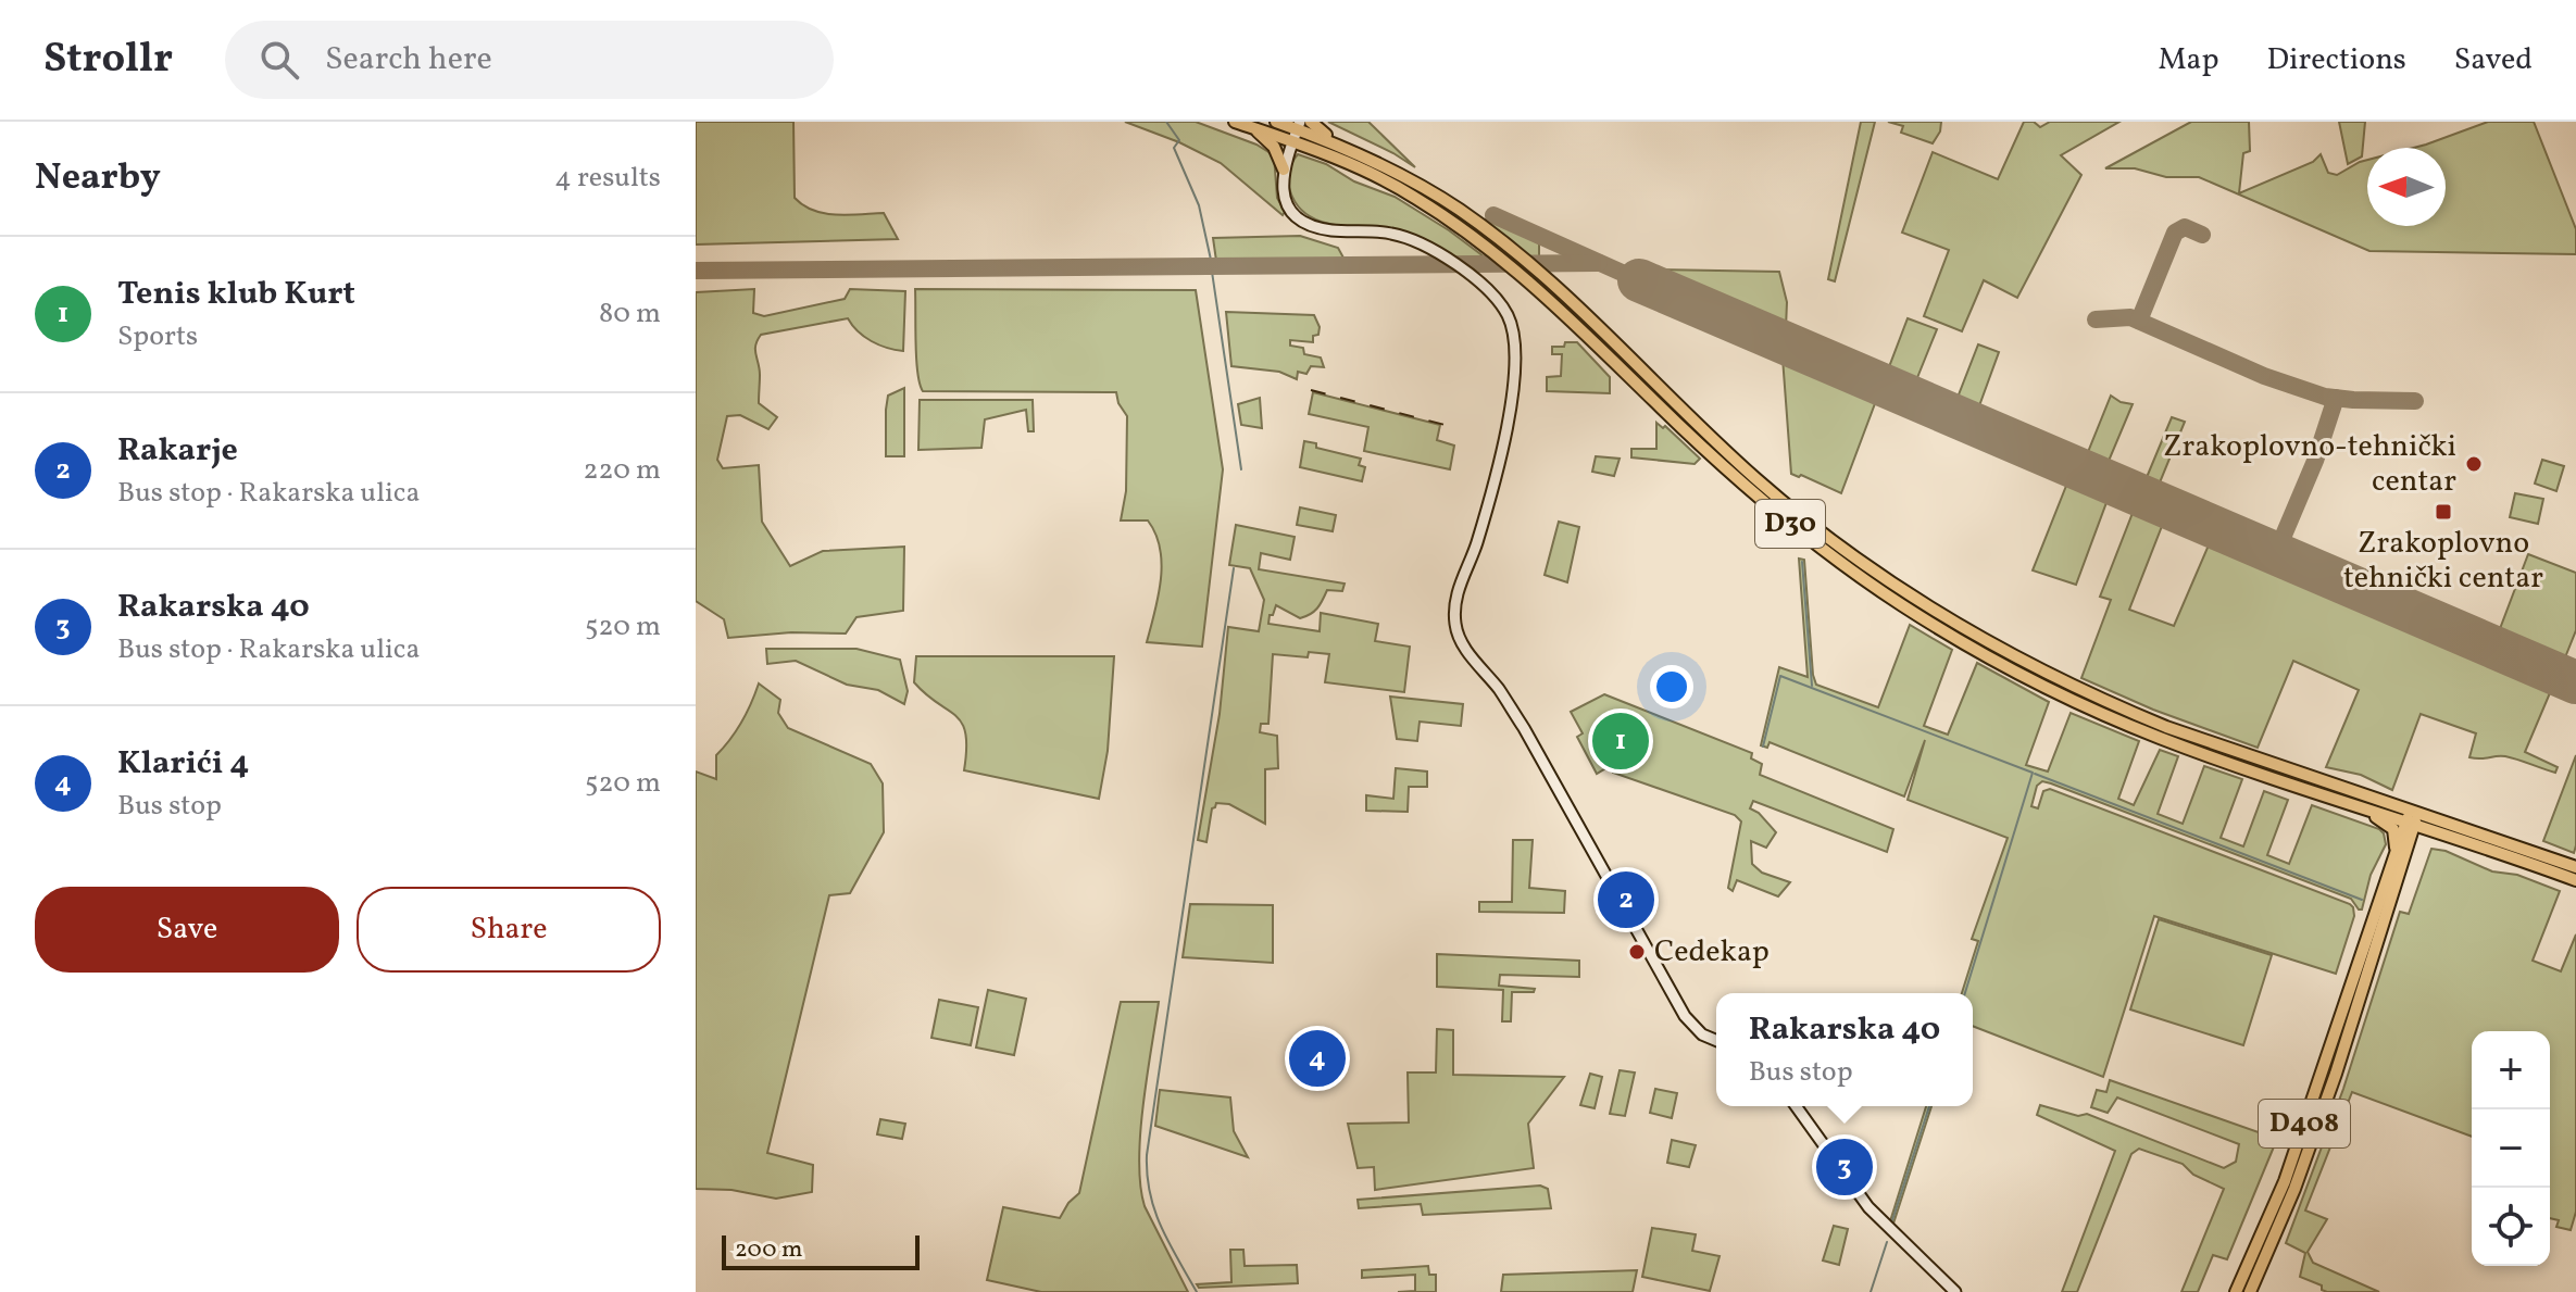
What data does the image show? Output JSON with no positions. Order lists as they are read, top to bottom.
{
  "streets": {
    "main road": ["D30", "D408"]
  },
  "crossings": [
    ["D30", "D408"]
  ],
  "places": {
    "other": ["Zrakoplovno-tehnički centar", "Cedekap"],
    "transit": ["Zrakoplovno tehnički centar"]
  },
  "scale_bar": "200 m",
  "north": "left",
  "page": {
    "header": "Strollr",
    "search": "Search here",
    "nav": ["Map", "Directions", "Saved"],
    "heading": ["Nearby", "4 results"],
    "list": [
      {
        "mark": "1",
        "name": "Tenis klub Kurt",
        "note": "Sports",
        "value": "80 m"
      },
      {
        "mark": "2",
        "name": "Rakarje",
        "note": "Bus stop · Rakarska ulica",
        "value": "220 m"
      },
      {
        "mark": "3",
        "name": "Rakarska 40",
        "note": "Bus stop · Rakarska ulica",
        "value": "520 m"
      },
      {
        "mark": "4",
        "name": "Klarići 4",
        "note": "Bus stop",
        "value": "520 m"
      }
    ],
    "pins": [
      "1",
      "2",
      "4",
      "3"
    ],
    "buttons": ["Save", "Share"],
    "popup": ["Rakarska 40", "Bus stop"],
    "map_buttons": ["+", "−"],
    "scale": "200 m"
  }
}
